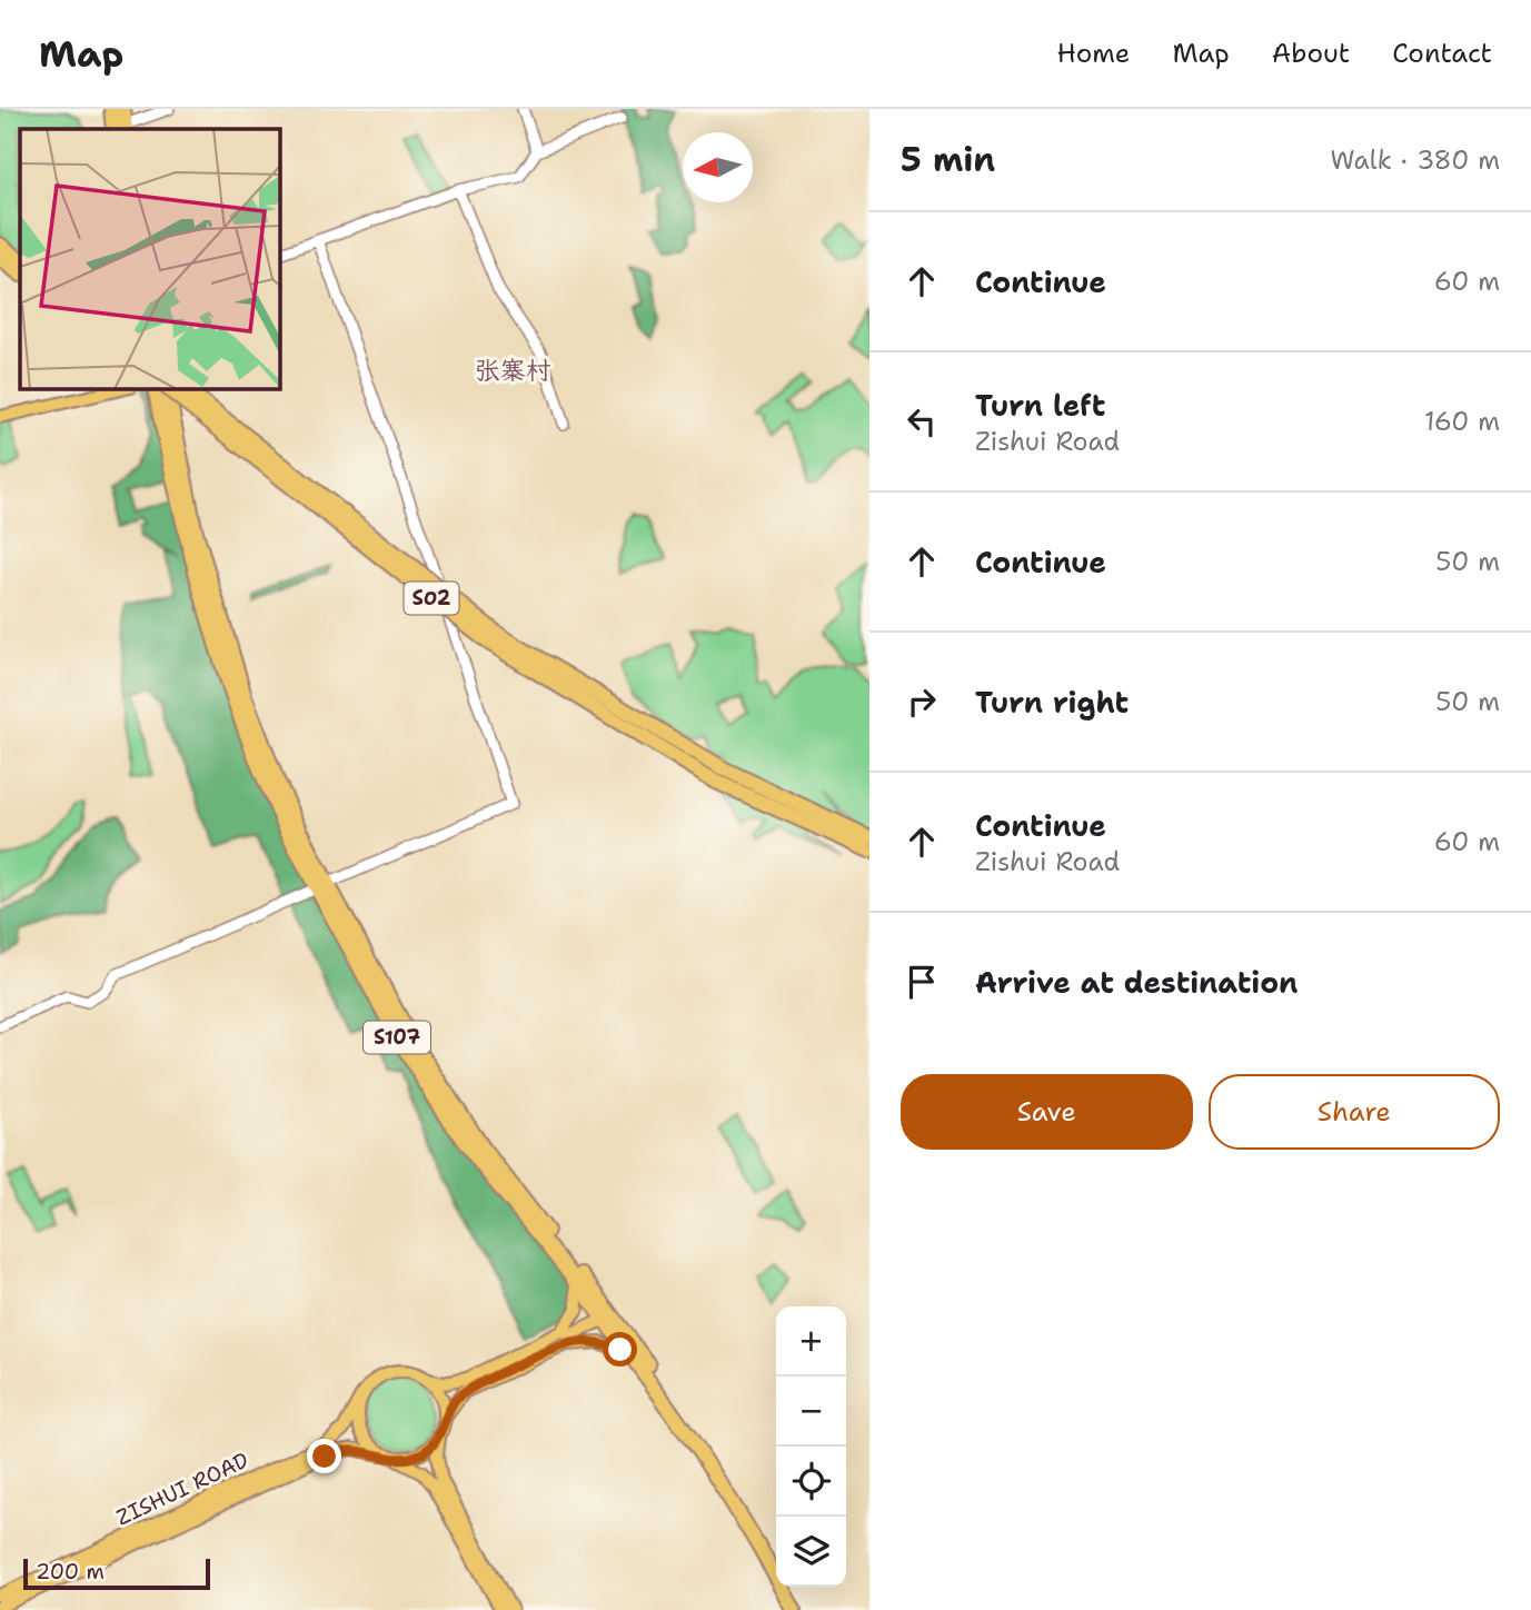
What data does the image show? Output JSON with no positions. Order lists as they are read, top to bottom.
{
  "streets": {
    "highway": ["S02", "S107"],
    "main road": ["ZISHUI ROAD"]
  },
  "districts": ["张寨村"],
  "scale_bar": "200 m",
  "north": "left",
  "page": {
    "header": "Map",
    "nav": [
      "Home",
      "Map",
      "About",
      "Contact"
    ],
    "heading": ["5 min", "Walk · 380 m"],
    "list": [
      ["Continue", "60 m"],
      ["Turn left", "Zishui Road", "160 m"],
      ["Continue", "50 m"],
      ["Turn right", "50 m"],
      ["Continue", "Zishui Road", "60 m"],
      "Arrive at destination"
    ],
    "buttons": ["Save", "Share"],
    "map_buttons": ["+", "−"],
    "scale": "200 m"
  }
}
